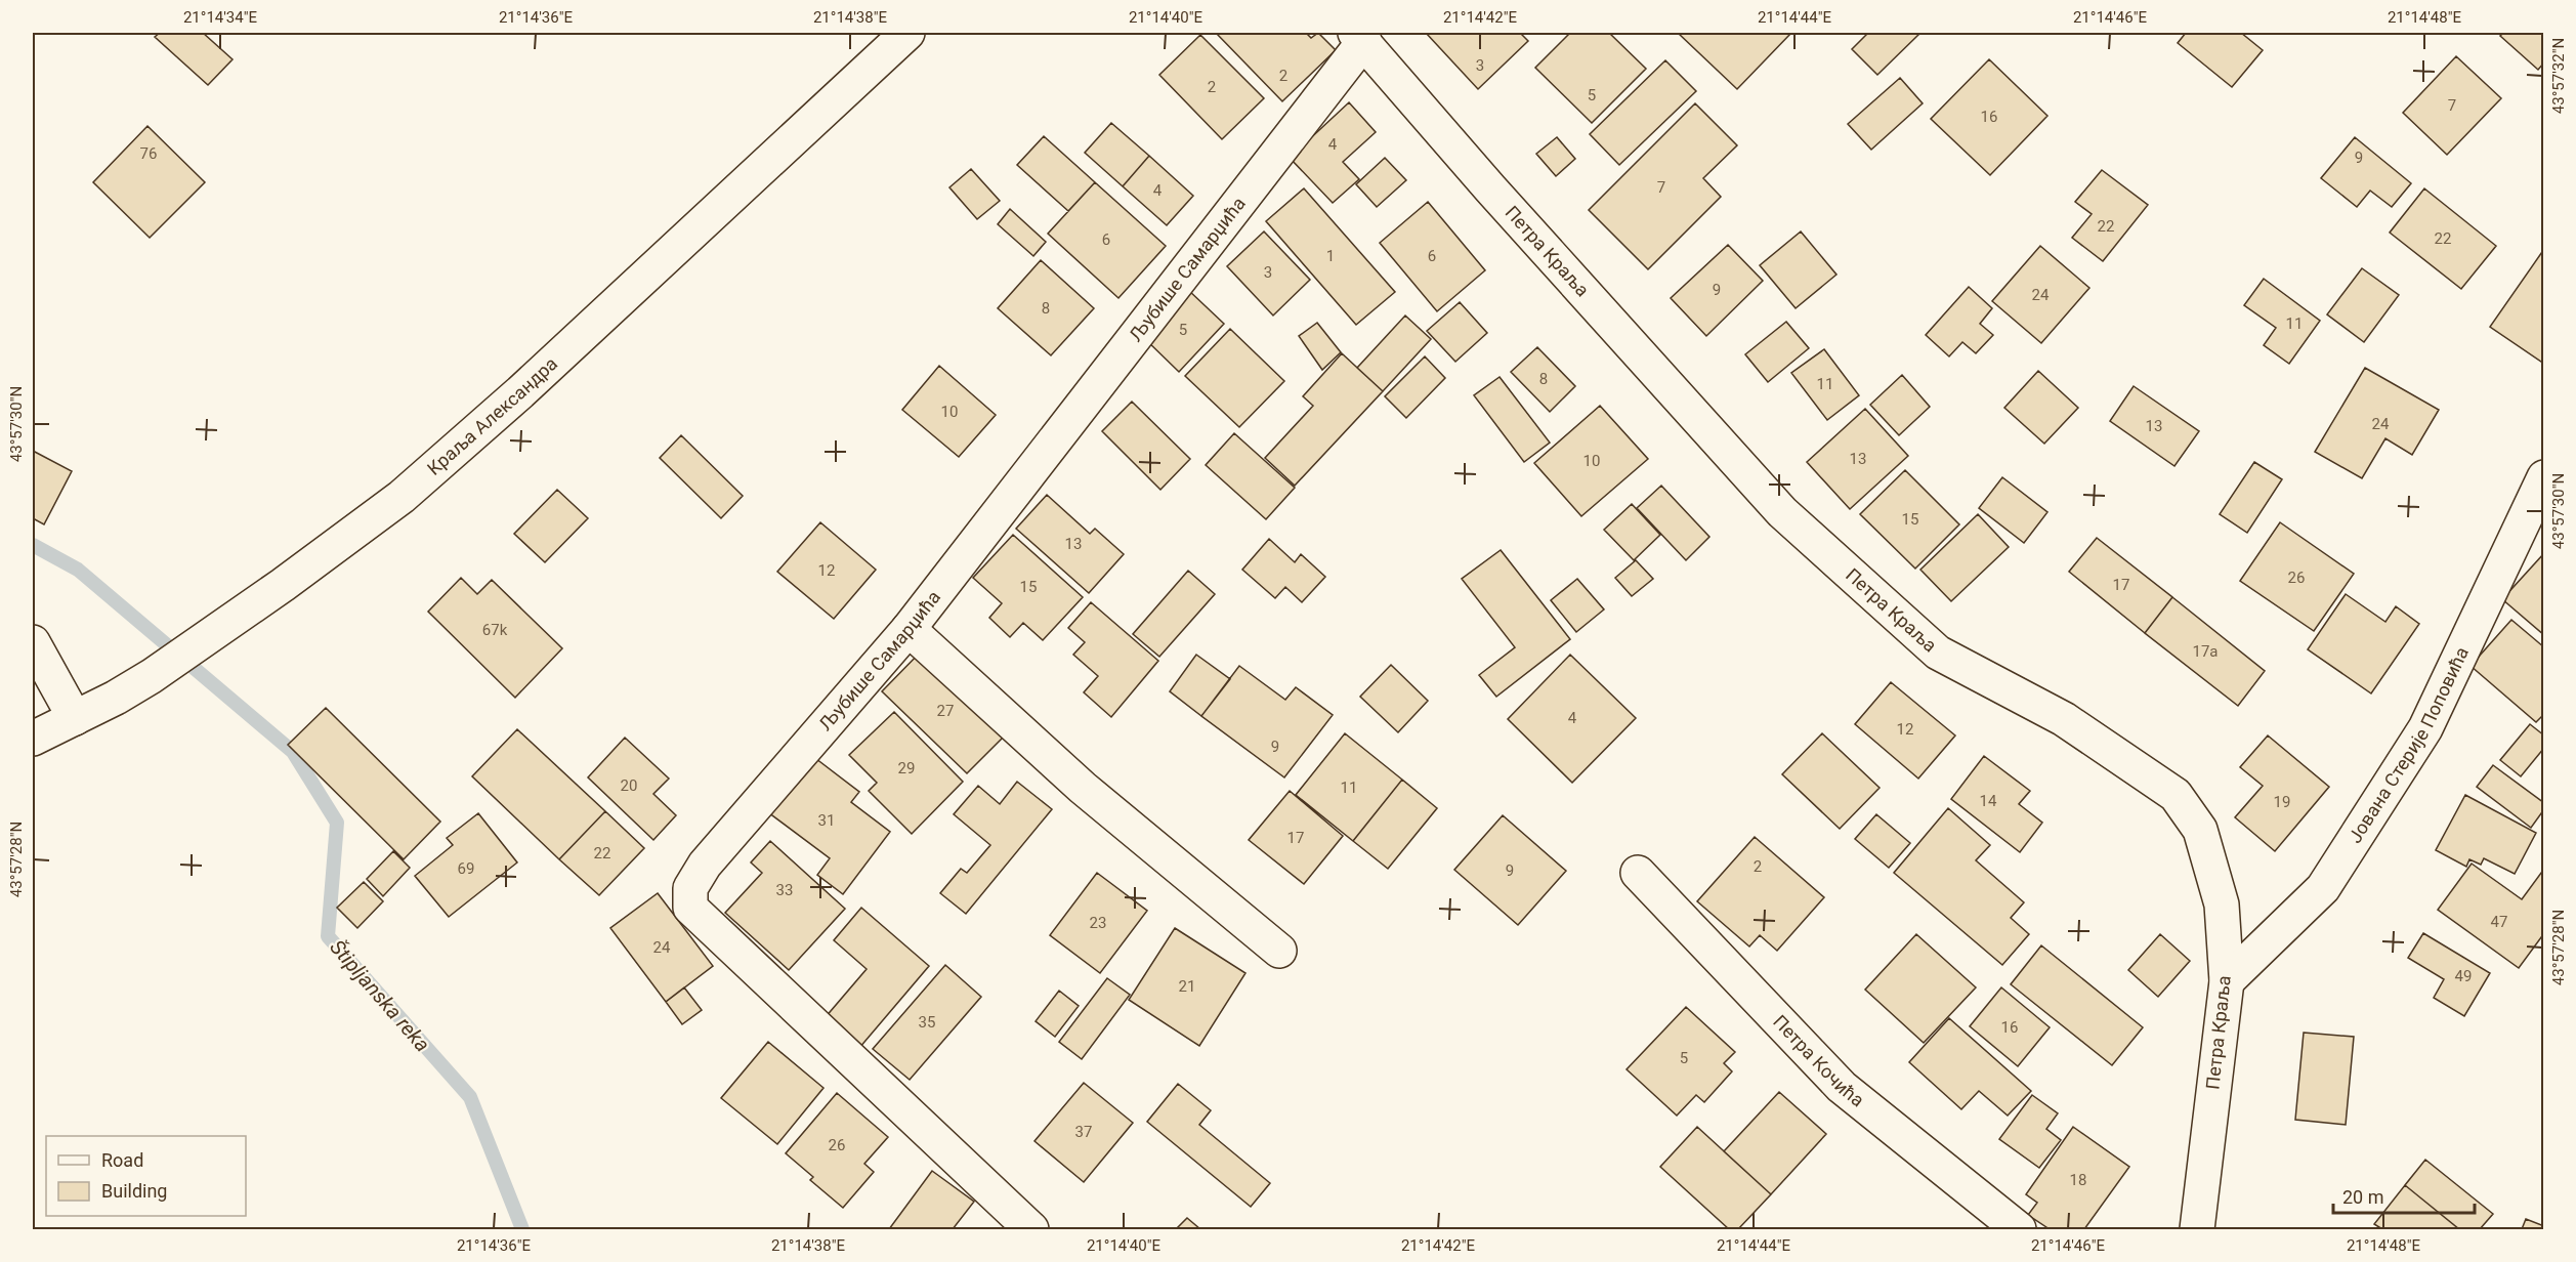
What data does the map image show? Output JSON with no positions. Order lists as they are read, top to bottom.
{
  "streets": {
    "street": [
      "Петра Краља",
      "Љубише Самарџића",
      "Краља Александра",
      "Јована Стерије Поповића",
      "Петра Кочића"
    ]
  },
  "crossings": [
    ["Петра Краља", "Љубише Самарџића"],
    ["Петра Краља", "Јована Стерије Поповића"]
  ],
  "water": ["Štipljanska reka"],
  "house_numbers": [
    "3",
    "2",
    "2",
    "5",
    "7",
    "16",
    "4",
    "76",
    "9",
    "7",
    "4",
    "22",
    "22",
    "6",
    "1",
    "6",
    "3",
    "9",
    "24",
    "8",
    "11",
    "5",
    "8",
    "11",
    "10",
    "24",
    "13",
    "13",
    "10",
    "15",
    "13",
    "12",
    "26",
    "17",
    "15",
    "67k",
    "17a",
    "27",
    "4",
    "12",
    "9",
    "29",
    "20",
    "11",
    "14",
    "19",
    "31",
    "17",
    "22",
    "2",
    "69",
    "9",
    "33",
    "47",
    "23",
    "24",
    "49",
    "21",
    "35",
    "16",
    "5",
    "37",
    "26",
    "18"
  ],
  "legend": ["Road", "Building"],
  "scale_bar": "20 m",
  "coordinates": [
    "21°14'34\"E",
    "21°14'36\"E",
    "21°14'38\"E",
    "21°14'40\"E",
    "21°14'42\"E",
    "21°14'44\"E",
    "21°14'46\"E",
    "21°14'48\"E",
    "43°57'32\"N",
    "43°57'30\"N",
    "43°57'28\"N"
  ]
}
